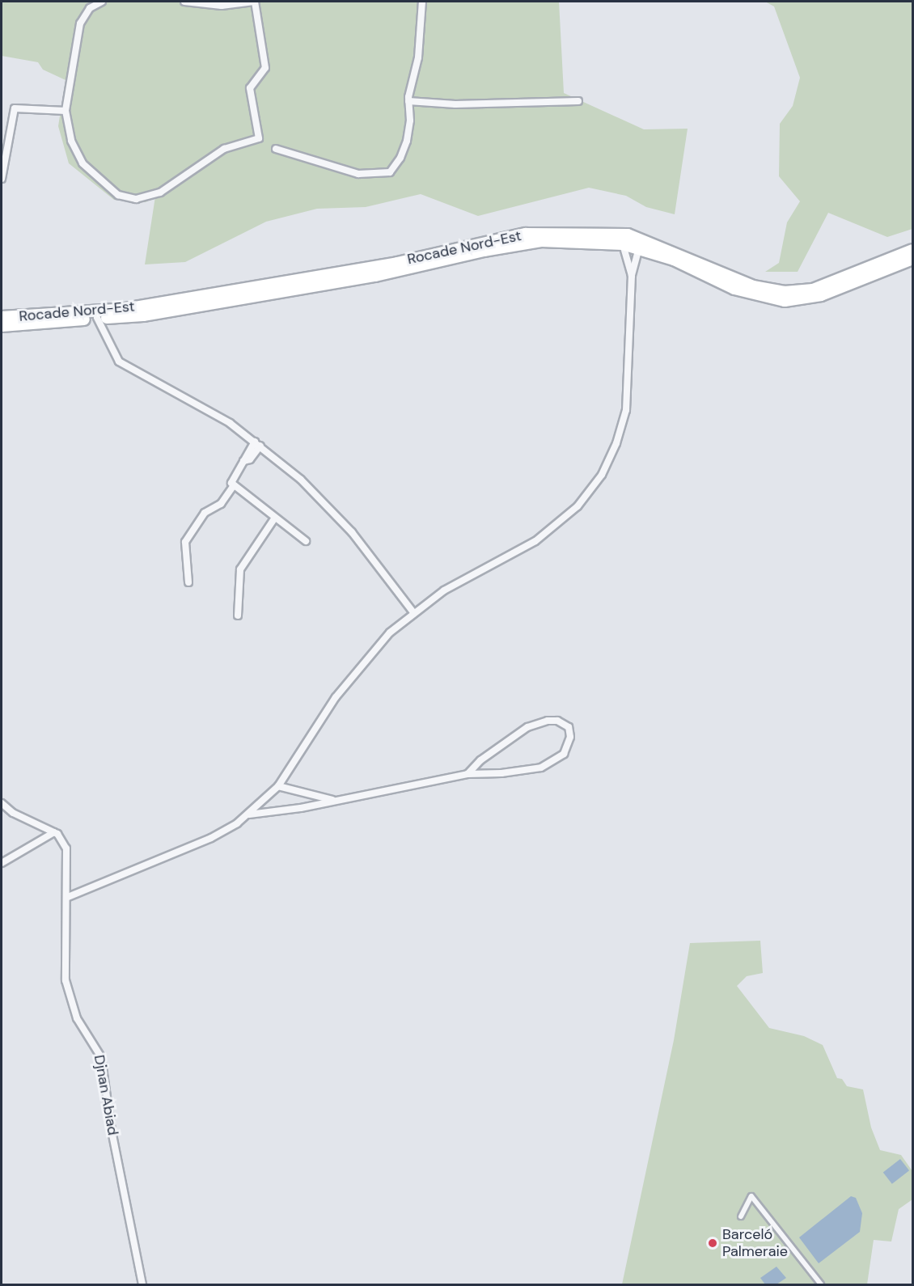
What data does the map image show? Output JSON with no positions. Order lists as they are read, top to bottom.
{
  "streets": {
    "highway": ["Rocade Nord-Est"],
    "street": ["Djnan Abiad"]
  },
  "places": ["Barceló Palmeraie"]
}
